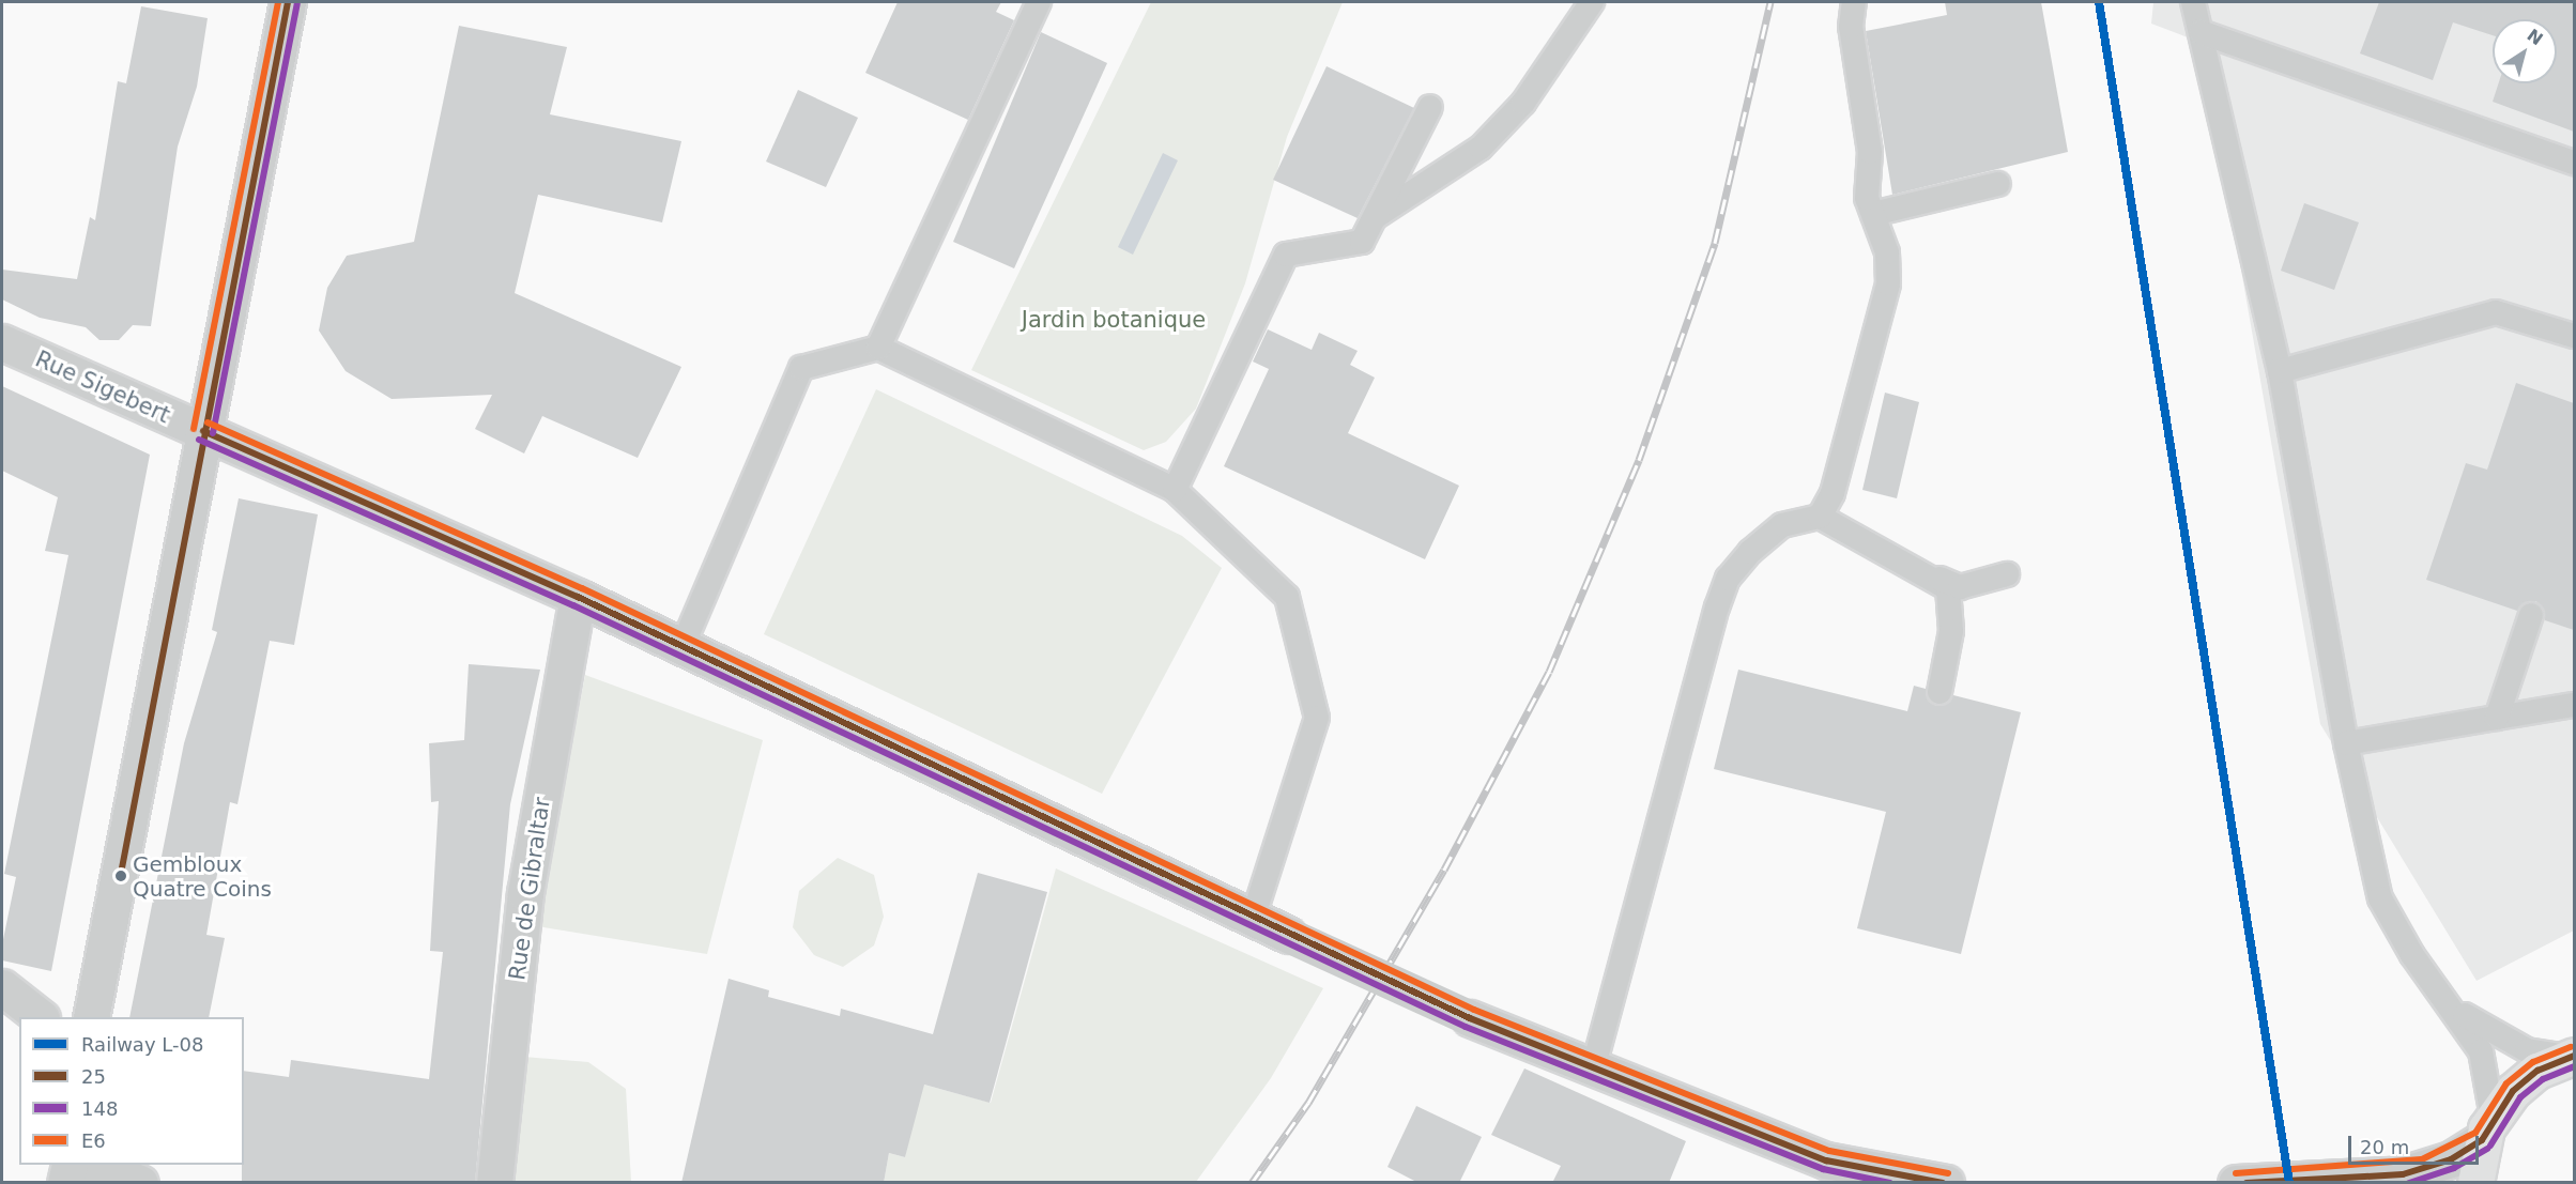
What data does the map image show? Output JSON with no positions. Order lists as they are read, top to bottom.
{
  "streets": {
    "street": ["Rue Sigebert", "Rue de Gibraltar"]
  },
  "crossings": [
    ["Rue Sigebert", "Rue de Gibraltar"]
  ],
  "parks": ["Jardin botanique"],
  "places": ["Gembloux Quatre Coins"],
  "lines": [
    "rail line L-08",
    "transit line 25",
    "transit line E6",
    "transit line 148"
  ],
  "legend": [
    "Railway L-08",
    "25",
    "148",
    "E6"
  ],
  "scale_bar": "20 m",
  "north": "top right"
}
